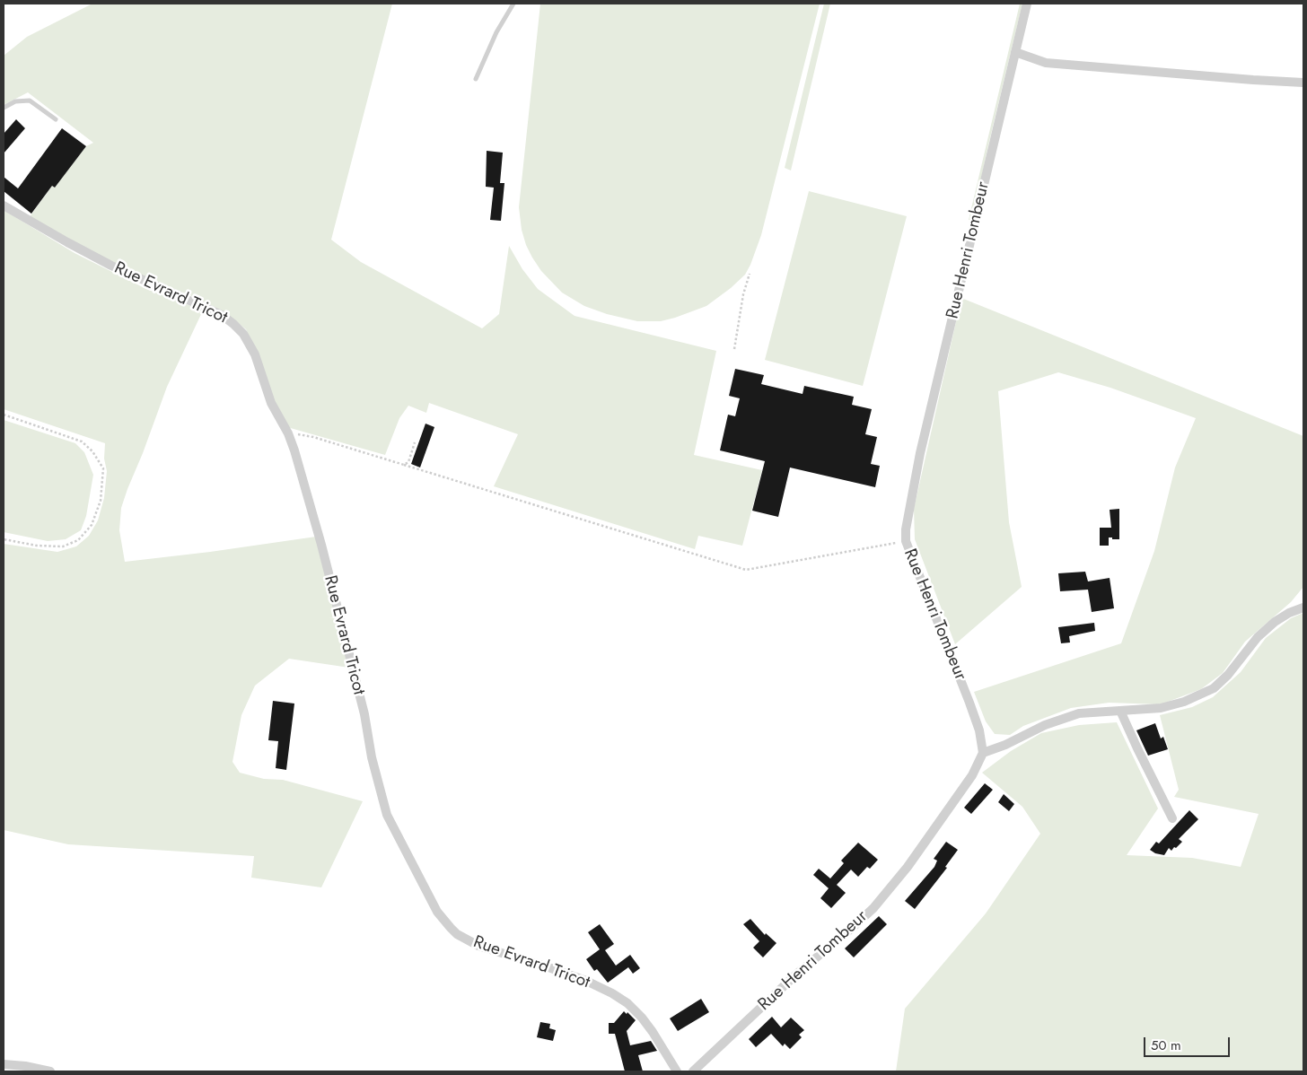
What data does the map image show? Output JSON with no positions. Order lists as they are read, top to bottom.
{
  "streets": {
    "street": ["Rue Henri Tombeur", "Rue Evrard Tricot"]
  },
  "scale_bar": "50 m"
}
